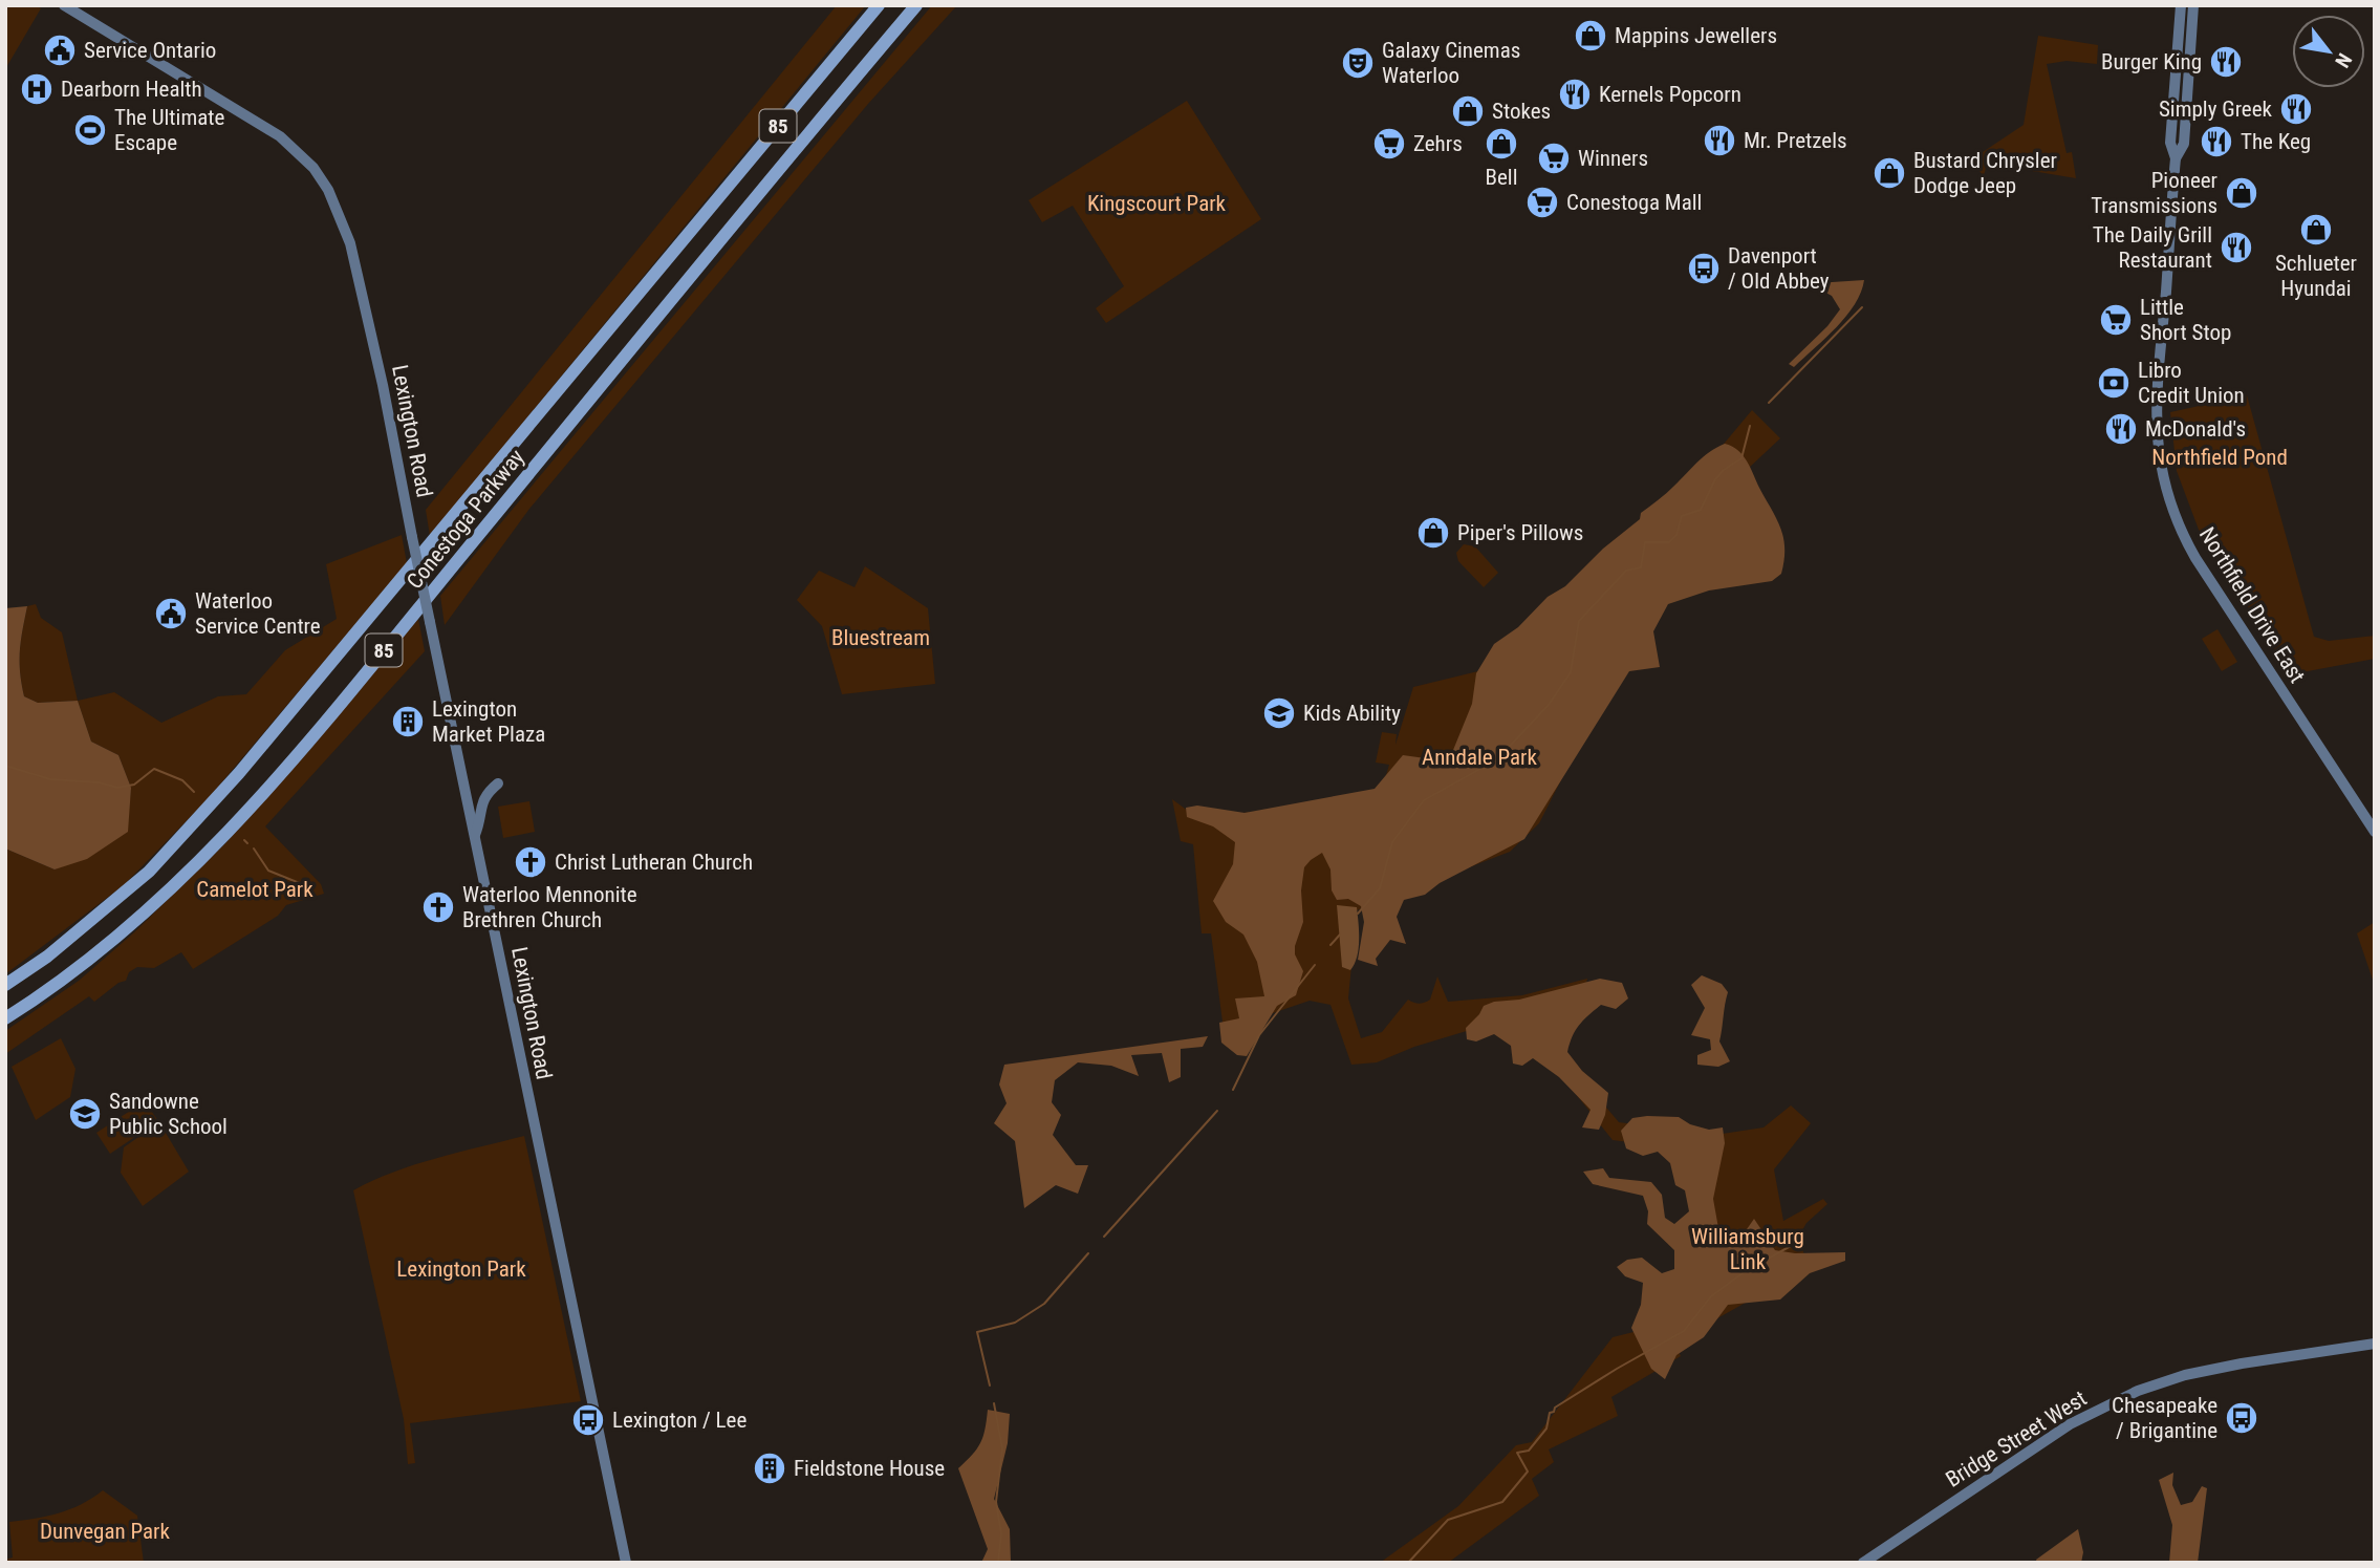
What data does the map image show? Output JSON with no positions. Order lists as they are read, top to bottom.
{
  "streets": {
    "highway": ["85", "Conestoga Parkway"],
    "main road": ["Lexington Road", "Northfield Drive East", "Bridge Street West"]
  },
  "parks": [
    "Kingscourt Park",
    "Northfield Pond",
    "Bluestream",
    "Anndale Park",
    "Camelot Park",
    "Williamsburg Link",
    "Lexington Park",
    "Dunvegan Park"
  ],
  "places": {
    "shop": [
      "Mappins Jewellers",
      "Stokes",
      "Bell",
      "Bustard Chrysler Dodge Jeep",
      "Pioneer Transmissions",
      "Schlueter Hyundai",
      "Piper's Pillows"
    ],
    "public building": ["Service Ontario", "Waterloo Service Centre"],
    "restaurant": [
      "Burger King",
      "Kernels Popcorn",
      "Simply Greek",
      "Mr. Pretzels",
      "The Keg",
      "The Daily Grill Restaurant",
      "McDonald's"
    ],
    "theatre": ["Galaxy Cinemas Waterloo"],
    "hospital": ["Dearborn Health"],
    "sports": ["The Ultimate Escape"],
    "supermarket": [
      "Zehrs",
      "Winners",
      "Conestoga Mall",
      "Little Short Stop"
    ],
    "bus stop": ["Davenport / Old Abbey", "Chesapeake / Brigantine", "Lexington / Lee"],
    "bank": ["Libro Credit Union"],
    "school or university": ["Kids Ability", "Sandowne Public School"],
    "building": ["Lexington Market Plaza", "Fieldstone House"],
    "church": ["Christ Lutheran Church", "Waterloo Mennonite Brethren Church"]
  },
  "north": "bottom right"
}
